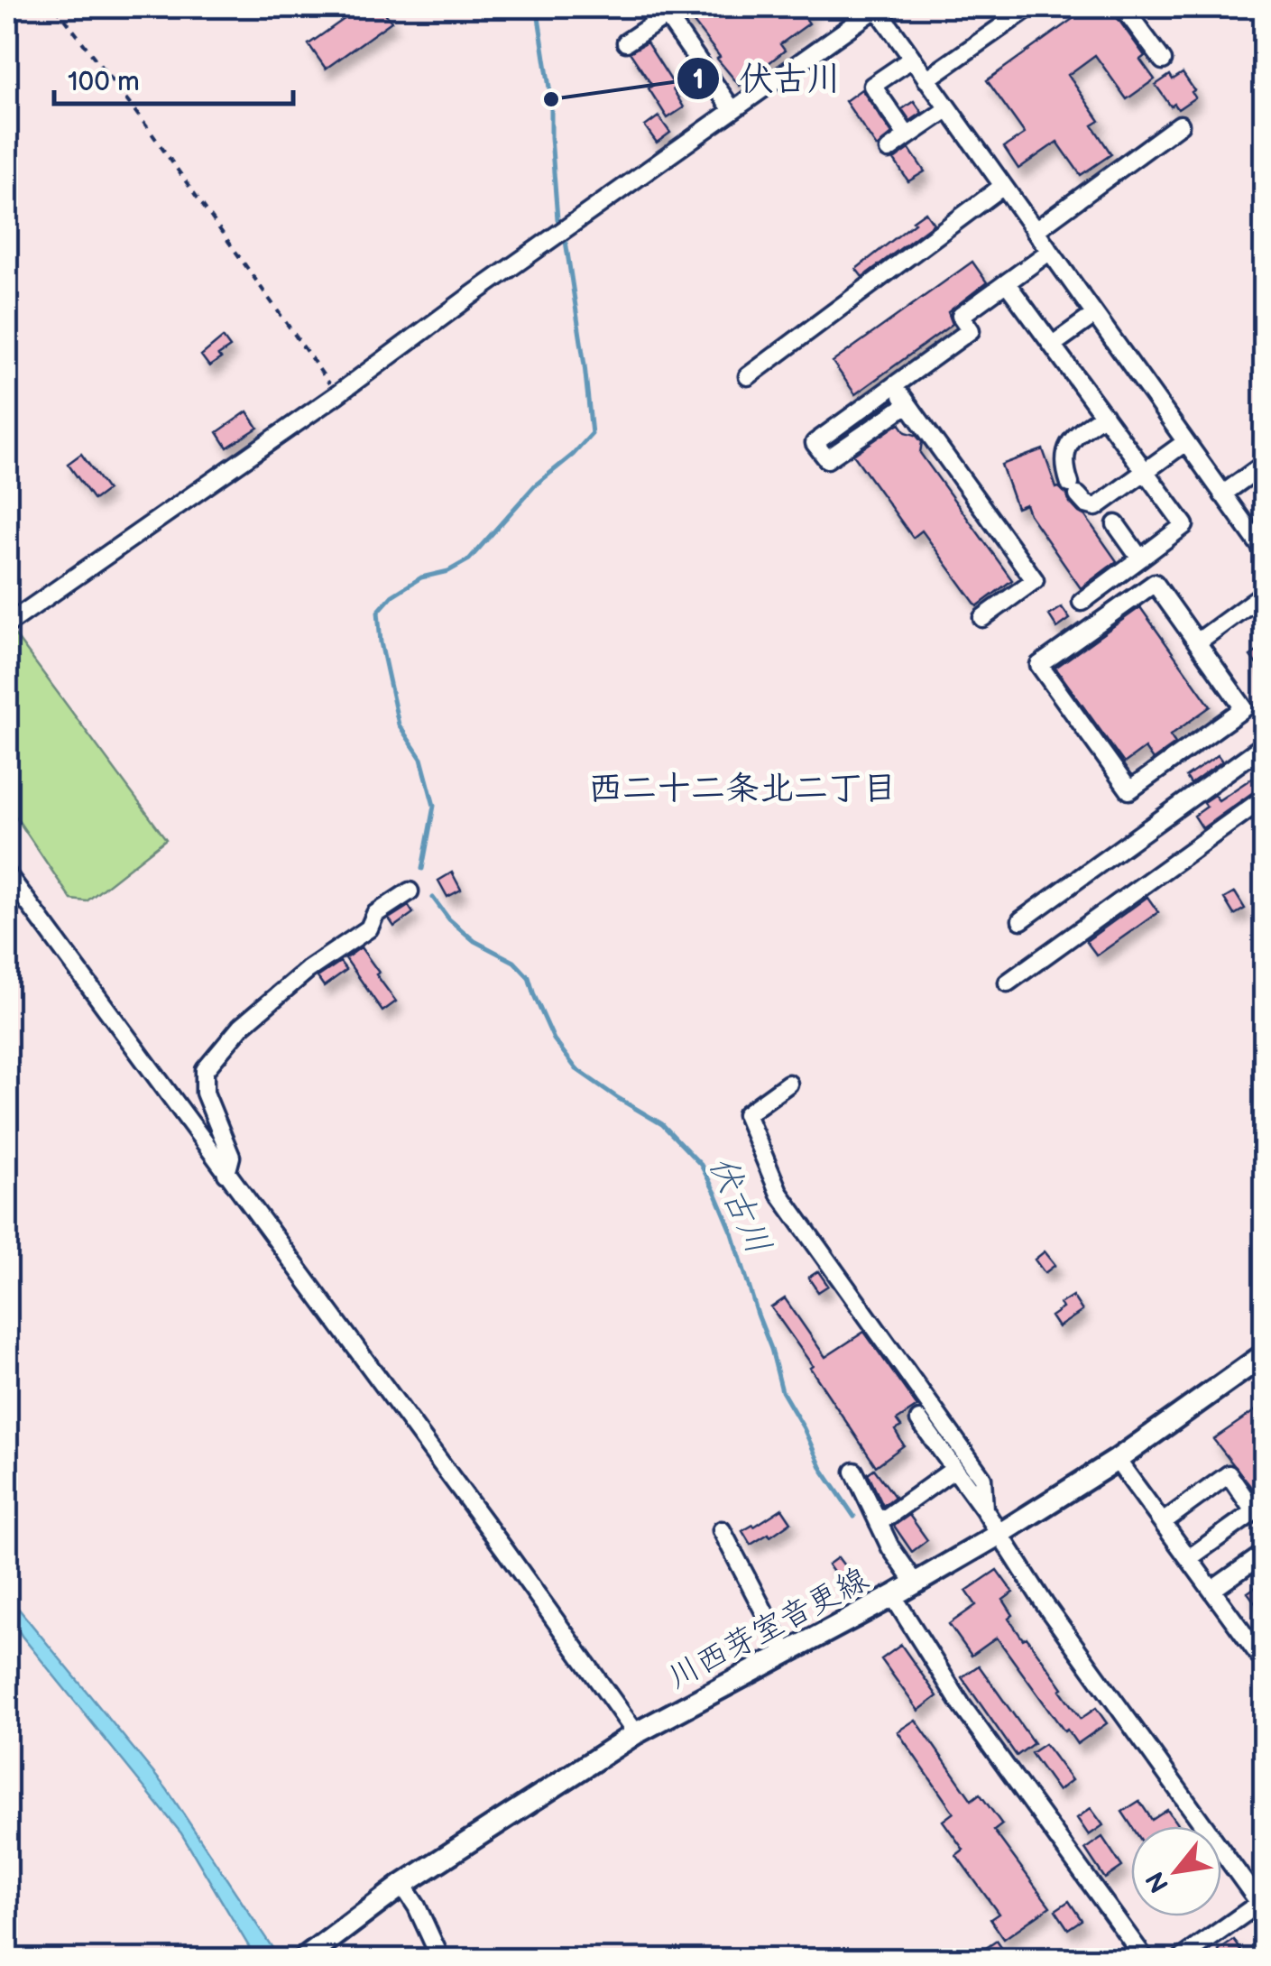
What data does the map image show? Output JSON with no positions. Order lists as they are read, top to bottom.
{
  "streets": {
    "main road": ["川西芽室音更線"]
  },
  "districts": ["西二十二条北二丁目"],
  "water": ["伏古川"],
  "places": ["伏古川"],
  "scale_bar": "100 m",
  "north": "bottom left"
}
